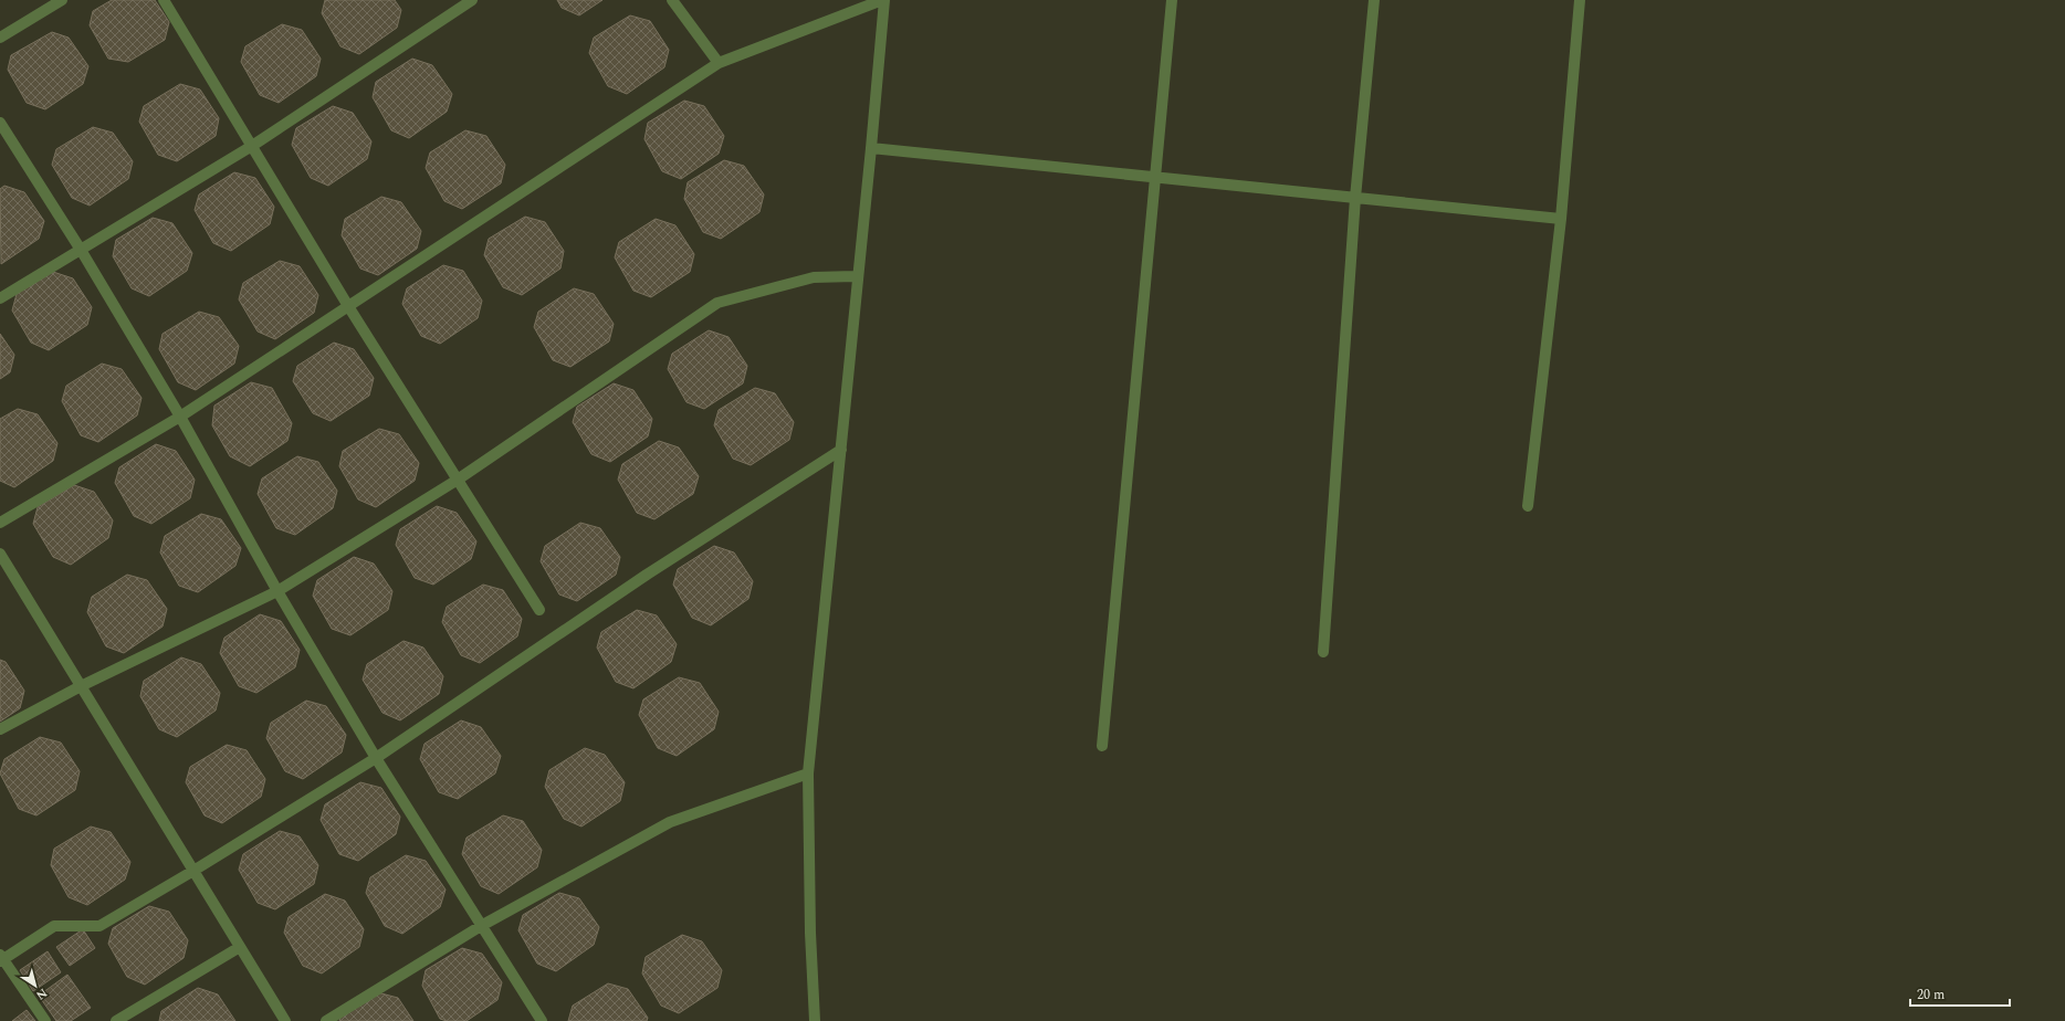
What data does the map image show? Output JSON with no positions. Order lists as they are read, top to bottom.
{
  "scale_bar": "20 m",
  "north": "bottom right"
}
